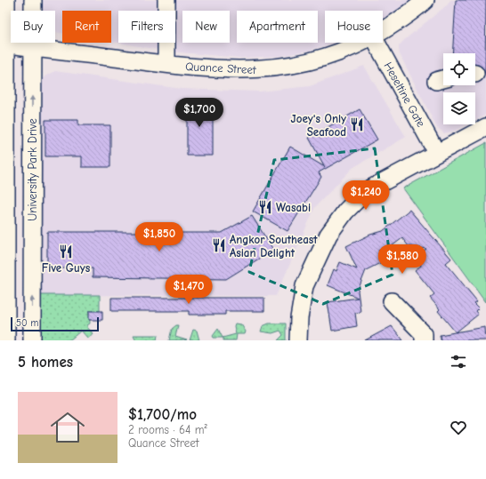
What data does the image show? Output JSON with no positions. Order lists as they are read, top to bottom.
{
  "streets": {
    "street": ["Quance Street", "Heseltine Gate", "University Park Drive"]
  },
  "crossings": [
    ["Quance Street", "University Park Drive"]
  ],
  "places": {
    "restaurant": [
      "Joey's Only Seafood",
      "Wasabi",
      "Angkor Southeast Asian Delight",
      "Five Guys"
    ]
  },
  "scale_bar": "50 m",
  "page": {
    "chip": [
      "Buy",
      "Rent",
      "Filters",
      "New",
      "Apartment",
      "House"
    ],
    "price": [
      "$1,700",
      "$1,240",
      "$1,850",
      "$1,580",
      "$1,470"
    ],
    "scale": "50 m",
    "heading": "5 homes",
    "list": [
      {
        "name": "$1,700/mo",
        "note": "2 rooms · 64 m² · Quance Street"
      }
    ]
  }
}
